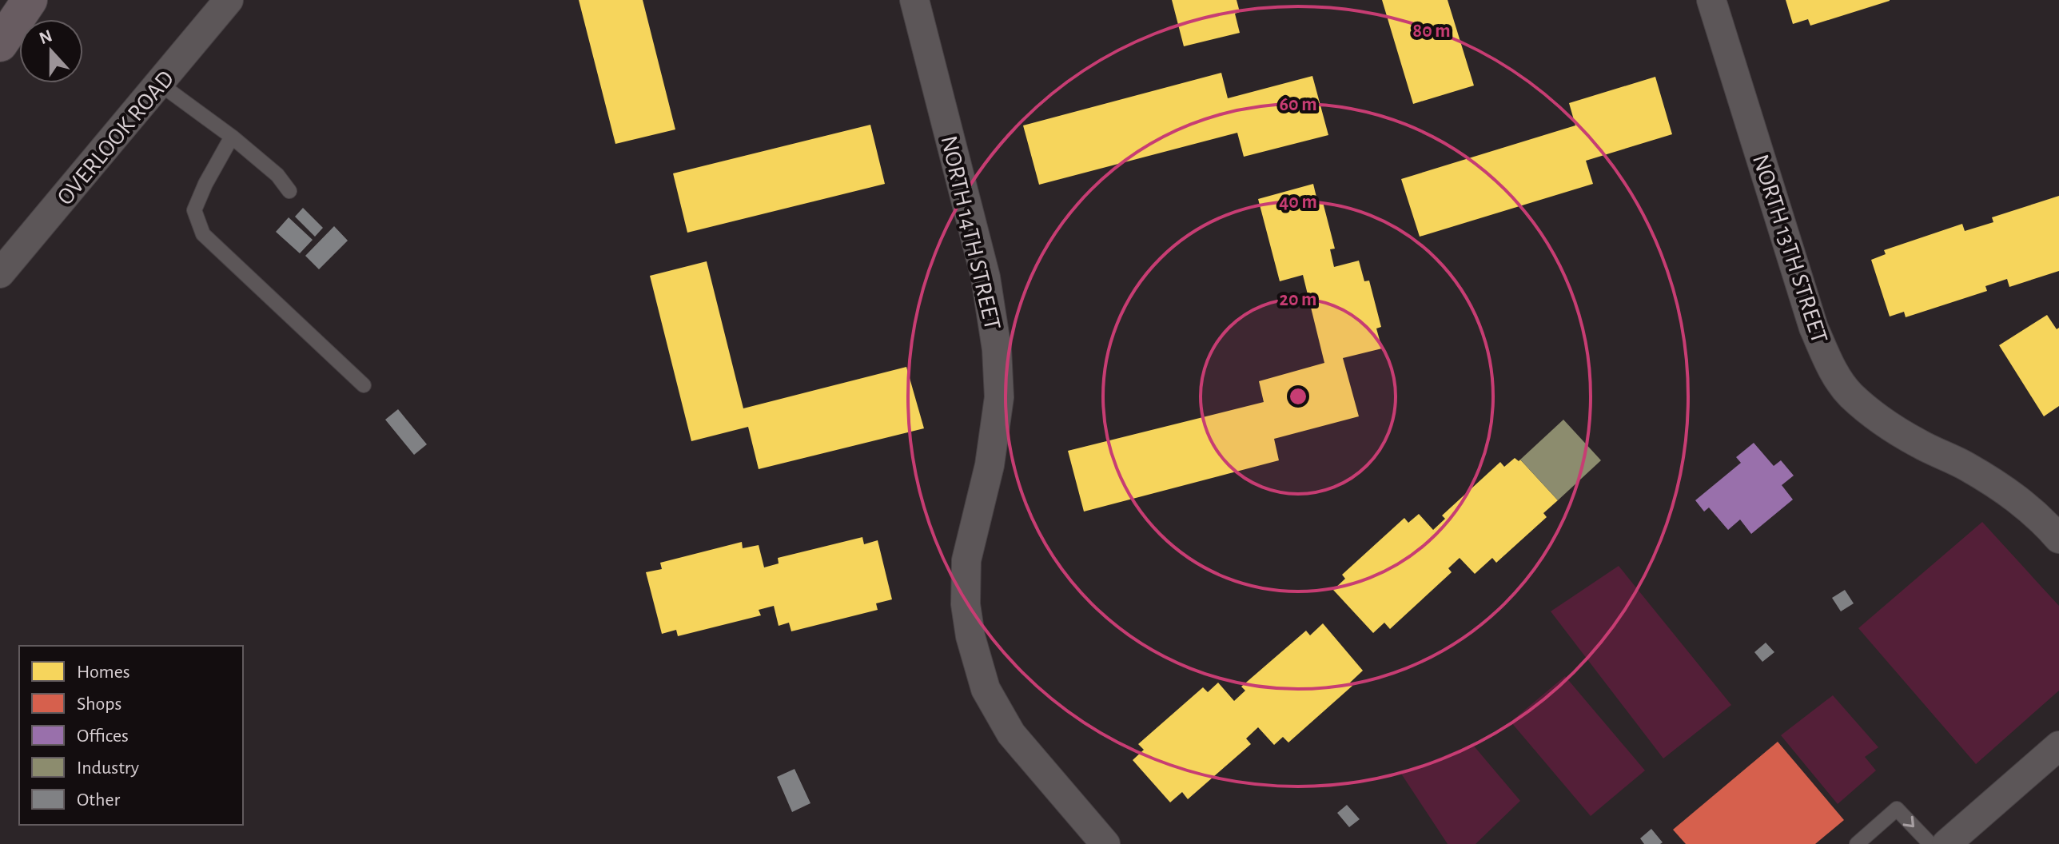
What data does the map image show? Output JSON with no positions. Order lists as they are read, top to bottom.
{
  "streets": {
    "street": ["OVERLOOK ROAD", "NORTH 14TH STREET", "NORTH 13TH STREET"]
  },
  "legend": [
    "Homes",
    "Shops",
    "Offices",
    "Industry",
    "Other"
  ],
  "north": "top",
  "rings": [
    "80 m",
    "60 m",
    "40 m",
    "20 m"
  ]
}
